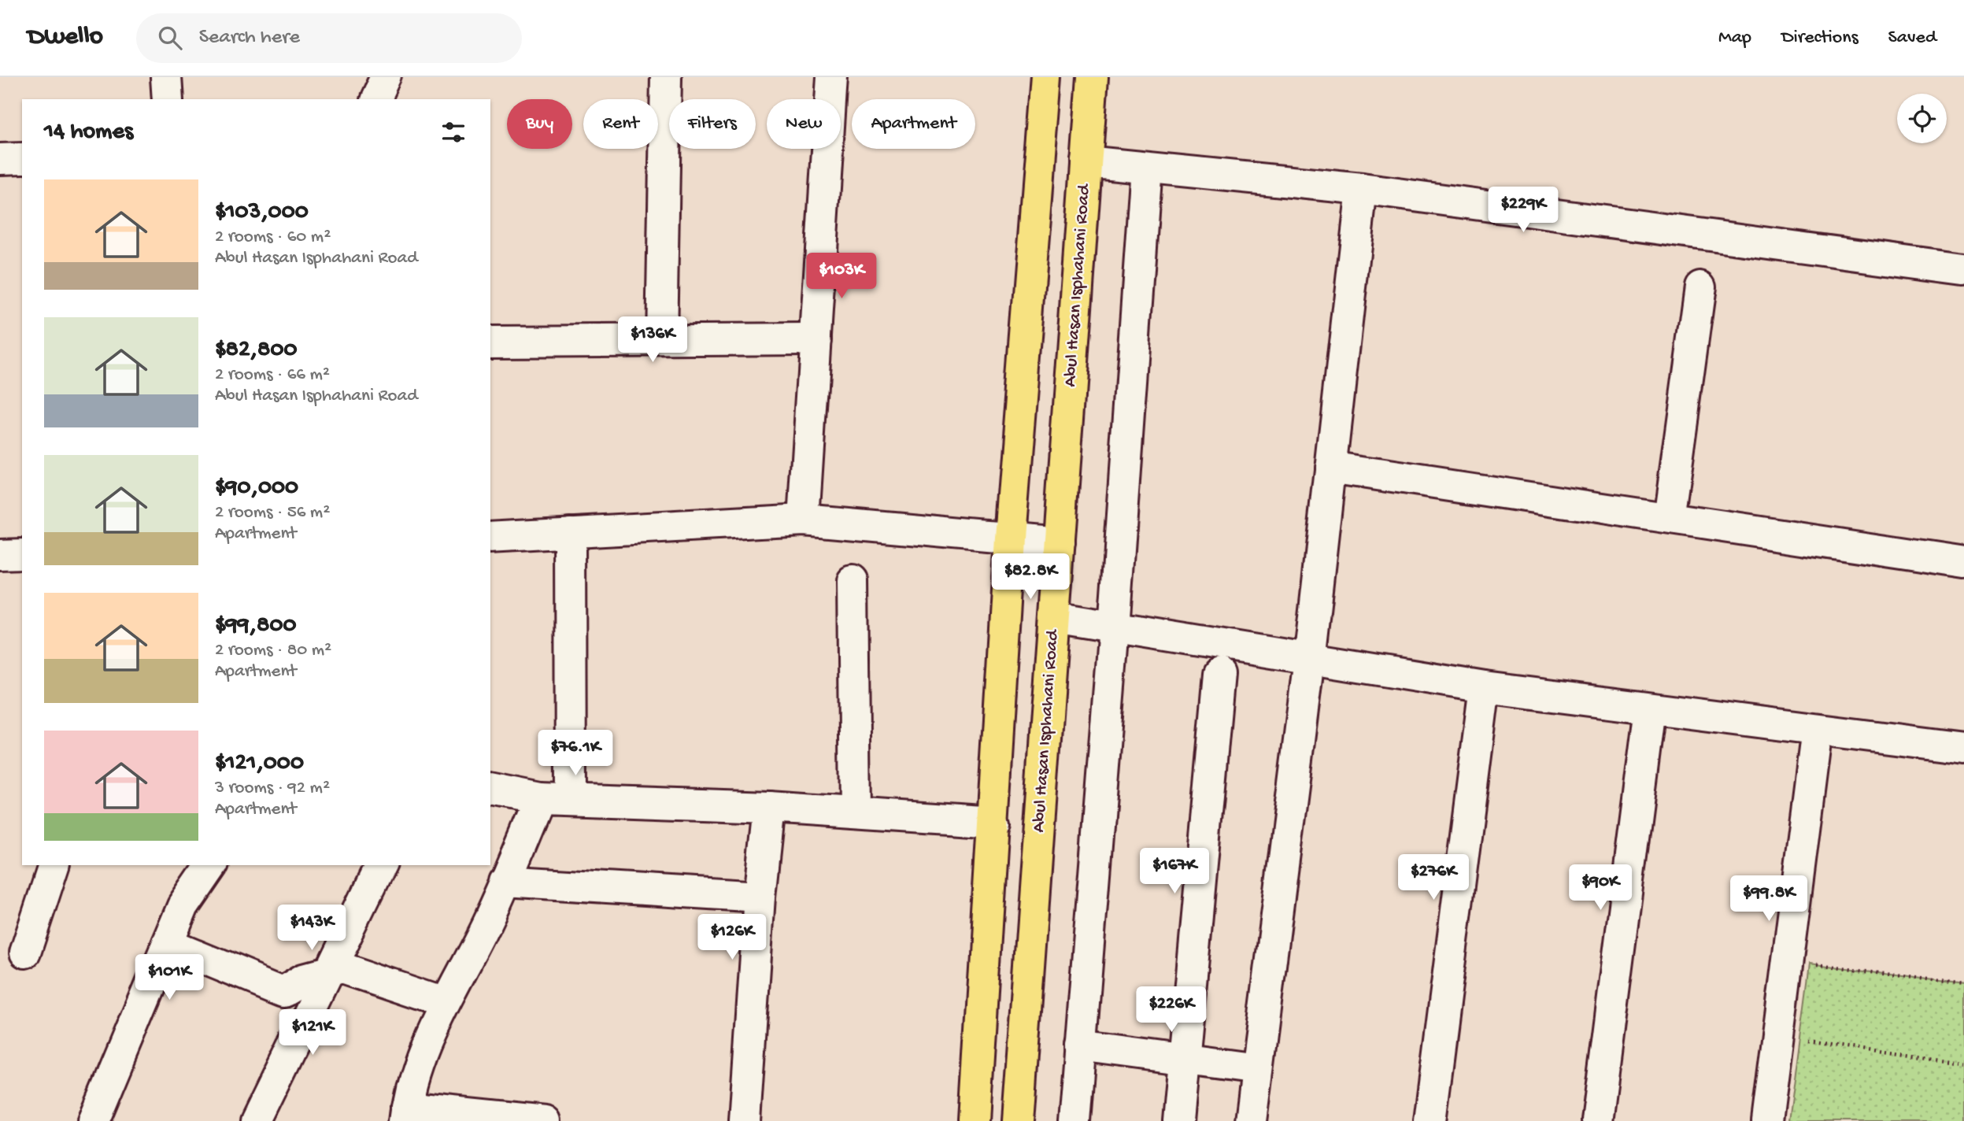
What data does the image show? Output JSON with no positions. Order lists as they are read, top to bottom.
{
  "streets": {
    "main road": ["Abul Hasan Isphahani Road"]
  },
  "page": {
    "header": "Dwello",
    "search": "Search here",
    "nav": ["Map", "Directions", "Saved"],
    "chip": [
      "Buy",
      "Rent",
      "Filters",
      "New",
      "Apartment"
    ],
    "heading": "14 homes",
    "list": [
      {
        "name": "$103,000",
        "note": "2 rooms · 60 m² · Abul Hasan Isphahani Road"
      },
      {
        "name": "$82,800",
        "note": "2 rooms · 66 m² · Abul Hasan Isphahani Road"
      },
      {
        "name": "$90,000",
        "note": "2 rooms · 56 m² · Apartment"
      },
      {
        "name": "$99,800",
        "note": "2 rooms · 80 m² · Apartment"
      },
      {
        "name": "$121,000",
        "note": "3 rooms · 92 m² · Apartment"
      }
    ],
    "price": [
      "$229K",
      "$103K",
      "$136K",
      "$82.8K",
      "$76.1K",
      "$167K",
      "$276K",
      "$90K",
      "$99.8K",
      "$143K",
      "$126K",
      "$101K",
      "$226K",
      "$121K"
    ]
  }
}
